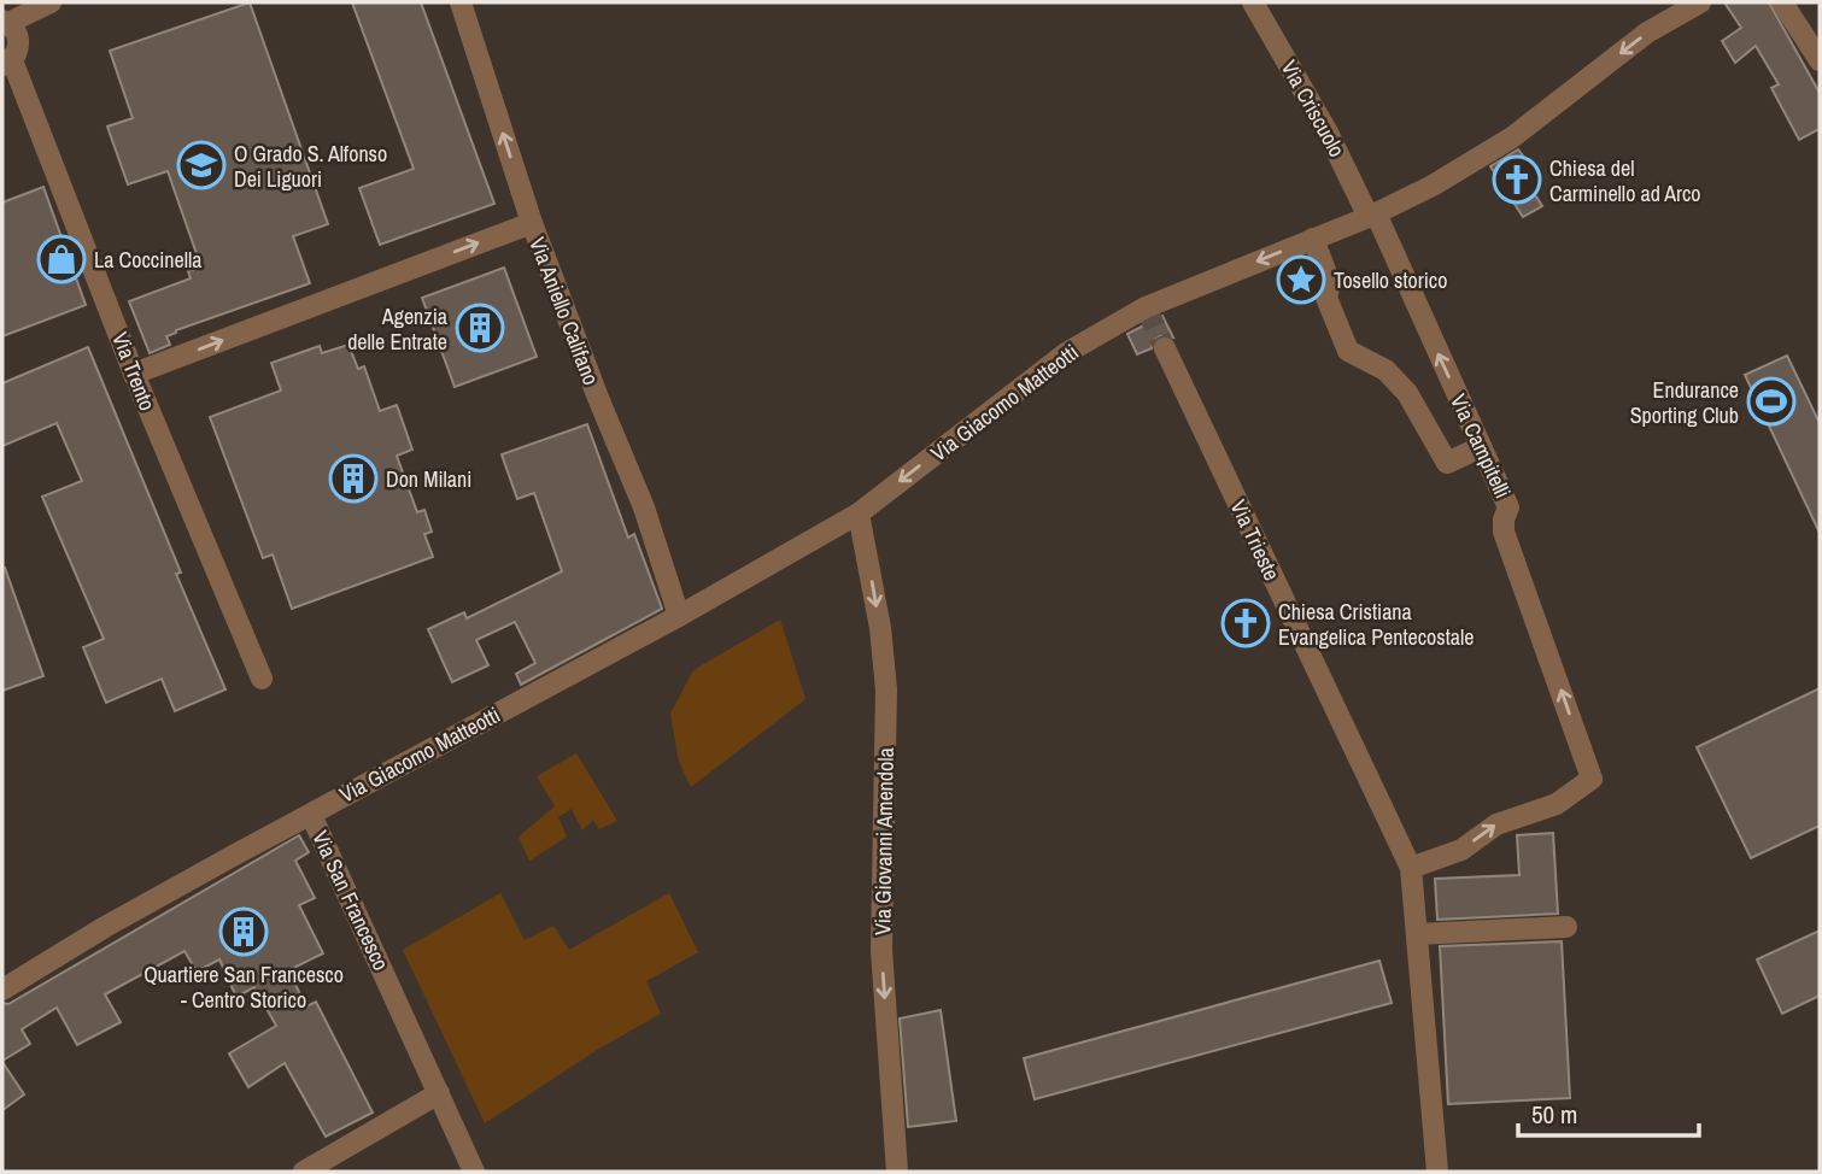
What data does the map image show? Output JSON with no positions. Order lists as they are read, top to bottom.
{
  "streets": {
    "street": [
      "Via Criscuolo",
      "Via Aniello Califano",
      "Via Trento",
      "Via Giacomo Matteotti",
      "Via Campitelli",
      "Via Trieste",
      "Via Giovanni Amendola",
      "Via San Francesco"
    ]
  },
  "crossings": [
    ["Via Criscuolo", "Via Giacomo Matteotti"],
    ["Via Criscuolo", "Via Campitelli"],
    ["Via Aniello Califano", "Via Giacomo Matteotti"],
    ["Via Giacomo Matteotti", "Via Campitelli"],
    ["Via Giacomo Matteotti", "Via Giovanni Amendola"],
    ["Via Giacomo Matteotti", "Via San Francesco"],
    ["Via Campitelli", "Via Trieste"]
  ],
  "one_way": [
    "Via Aniello Califano",
    "Via Giacomo Matteotti",
    "Via Campitelli",
    "Via Giovanni Amendola"
  ],
  "places": {
    "school or university": ["O Grado S. Alfonso Dei Liguori"],
    "church": ["Chiesa del Carminello ad Arco", "Chiesa Cristiana Evangelica Pentecostale"],
    "shop": ["La Coccinella"],
    "place": ["Tosello storico"],
    "building": ["Agenzia delle Entrate", "Don Milani", "Quartiere San Francesco - Centro Storico"],
    "sports": ["Endurance Sporting Club"]
  },
  "scale_bar": "50 m"
}
